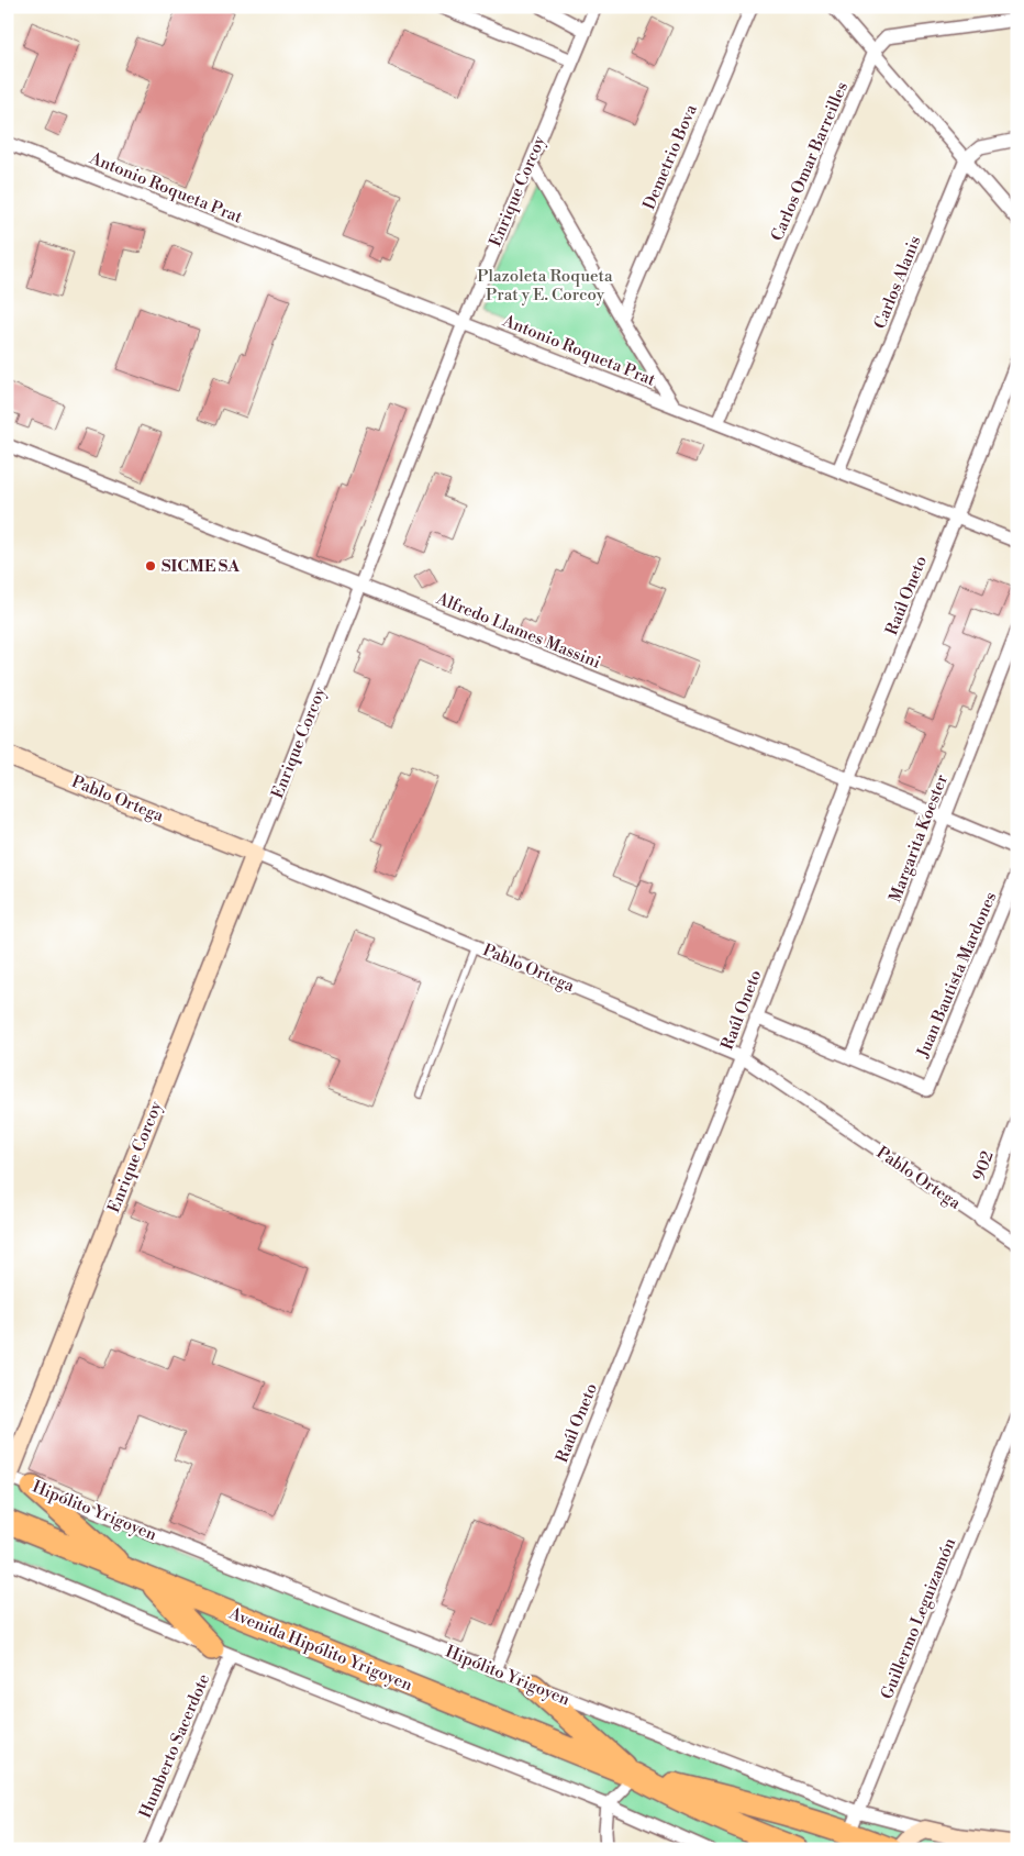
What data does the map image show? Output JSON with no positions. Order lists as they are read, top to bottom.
{
  "streets": {
    "highway": ["Avenida Hipólito Yrigoyen"],
    "street": [
      "Demetrio Bova",
      "Carlos Omar Barreilles",
      "Antonio Roqueta Prat",
      "Enrique Corcoy",
      "Carlos Alanis",
      "Raúl Oneto",
      "Alfredo Llames Massini",
      "Pablo Ortega",
      "Margarita Koester",
      "Juan Bautista Mardones",
      "902",
      "Hipólito Yrigoyen",
      "Guillermo Leguizamón",
      "Humberto Sacerdote"
    ]
  },
  "crossings": [
    ["Carlos Omar Barreilles", "Antonio Roqueta Prat"],
    ["Antonio Roqueta Prat", "Enrique Corcoy"],
    ["Antonio Roqueta Prat", "Carlos Alanis"],
    ["Antonio Roqueta Prat", "Raúl Oneto"],
    ["Enrique Corcoy", "Alfredo Llames Massini"],
    ["Enrique Corcoy", "Pablo Ortega"],
    ["Enrique Corcoy", "Hipólito Yrigoyen"],
    ["Raúl Oneto", "Alfredo Llames Massini"],
    ["Raúl Oneto", "Pablo Ortega"],
    ["Raúl Oneto", "Hipólito Yrigoyen"],
    ["Alfredo Llames Massini", "Margarita Koester"],
    ["Pablo Ortega", "902"],
    ["Margarita Koester", "Juan Bautista Mardones"],
    ["Hipólito Yrigoyen", "Guillermo Leguizamón"],
    ["Hipólito Yrigoyen", "Avenida Hipólito Yrigoyen"],
    ["Guillermo Leguizamón", "Avenida Hipólito Yrigoyen"]
  ],
  "parks": ["Plazoleta Roqueta Prat y E. Corcoy"],
  "places": ["SICME SA"]
}
